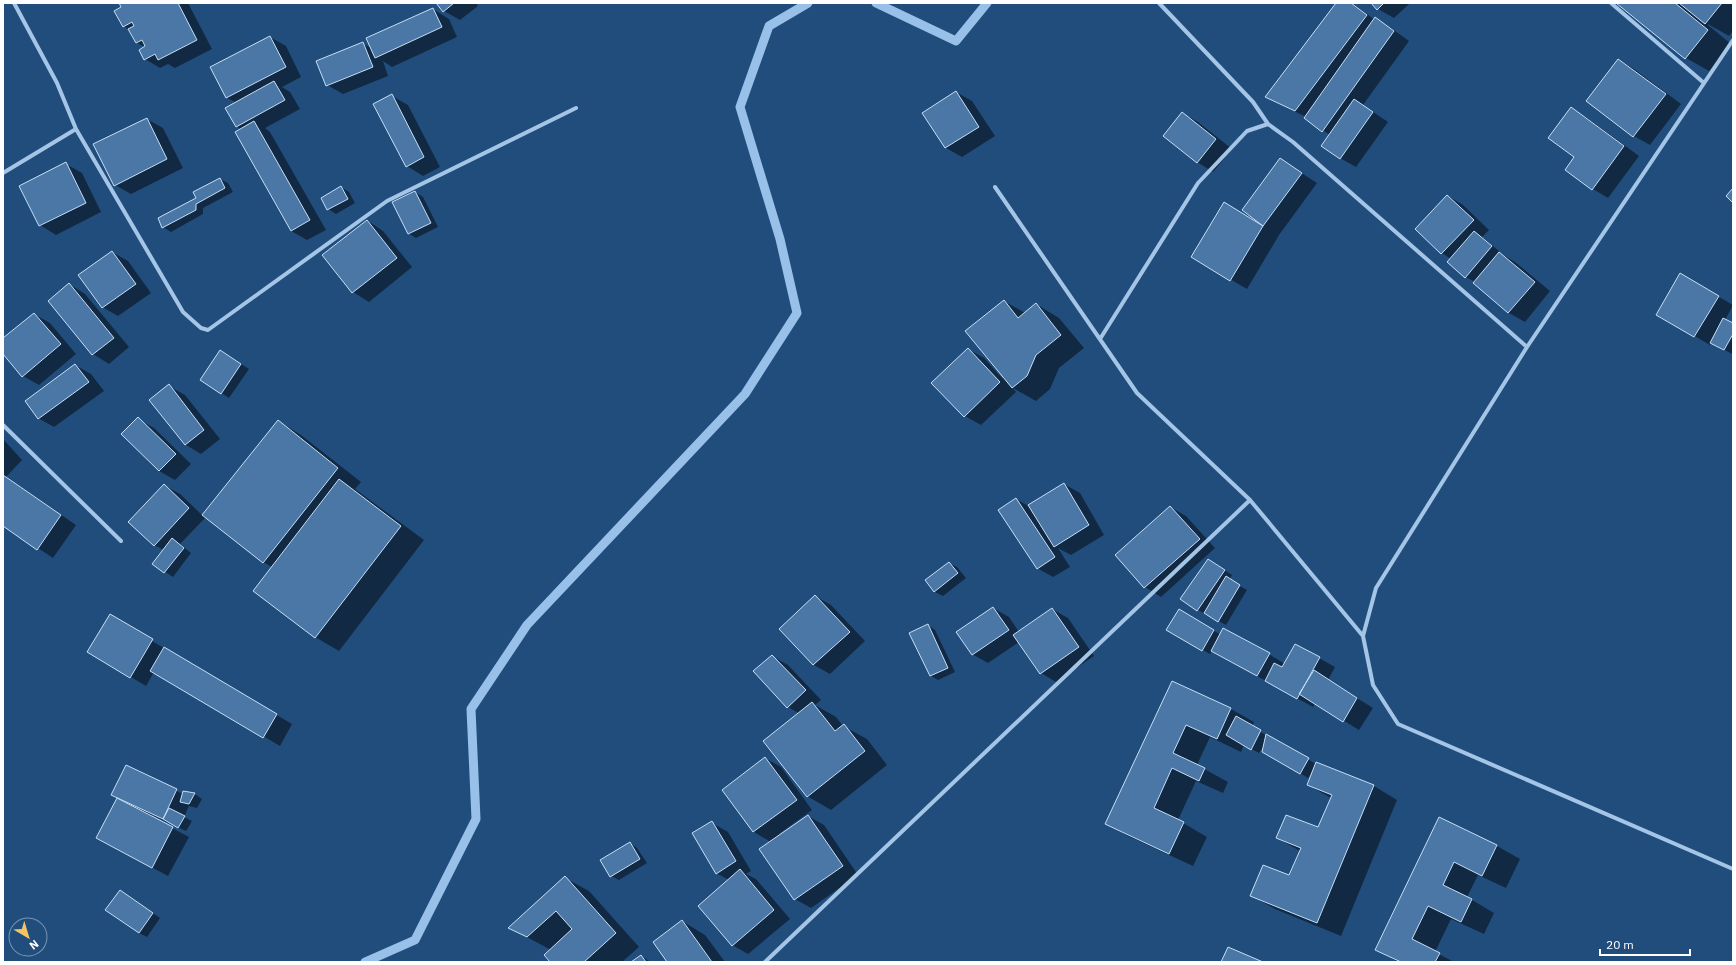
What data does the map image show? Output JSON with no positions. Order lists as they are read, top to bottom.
{
  "scale_bar": "20 m",
  "north": "bottom right"
}
